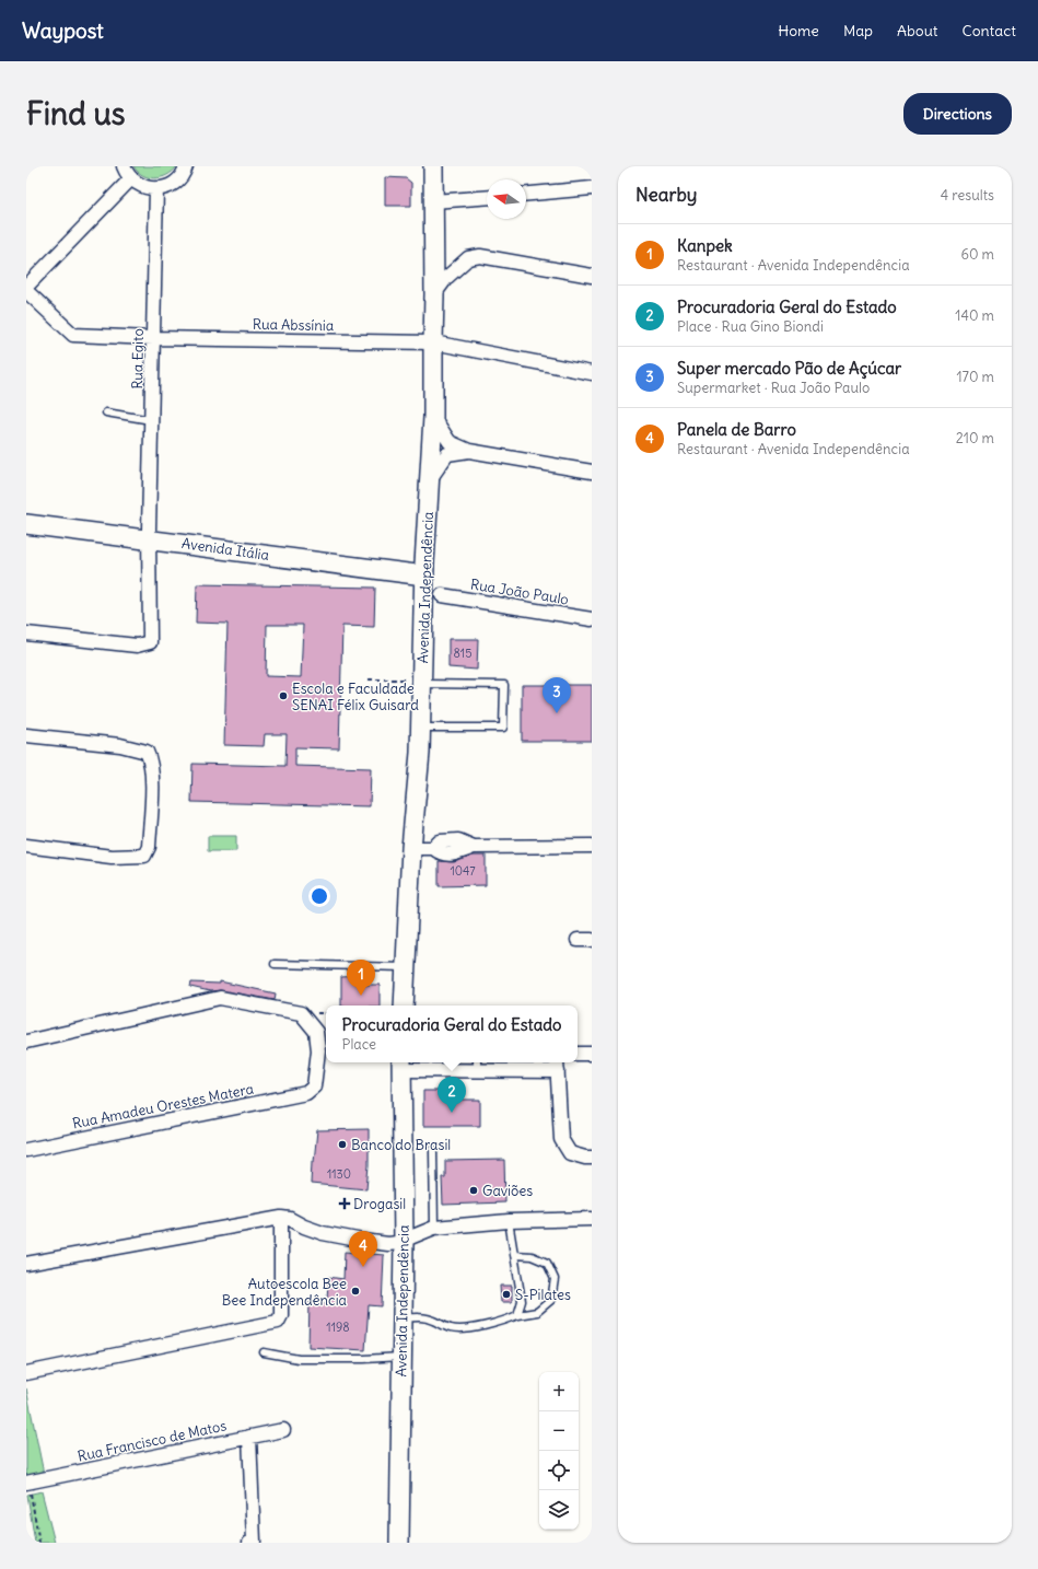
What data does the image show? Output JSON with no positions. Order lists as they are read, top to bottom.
{
  "streets": {
    "main road": ["Avenida Itália", "Avenida Independência"],
    "street": [
      "Rua Abssínia",
      "Rua Egito",
      "Rua João Paulo",
      "Rua Amadeu Orestes Matera",
      "Rua Francisco de Matos"
    ]
  },
  "crossings": [
    ["Rua Abssínia", "Rua Egito"],
    ["Rua Abssínia", "Avenida Independência"],
    ["Rua Egito", "Avenida Itália"],
    ["Avenida Itália", "Avenida Independência"]
  ],
  "places": {
    "other": [
      "Escola e Faculdade SENAI Félix Guisard",
      "Banco do Brasil",
      "Gaviões",
      "Autoescola Bee Bee Independência",
      "S-Pilates"
    ],
    "health": ["Drogasil"]
  },
  "house_numbers": [
    "815",
    "1047",
    "1130",
    "1198"
  ],
  "north": "left",
  "page": {
    "header": "Waypost",
    "nav": [
      "Home",
      "Map",
      "About",
      "Contact"
    ],
    "buttons": "Directions",
    "title": "Find us",
    "heading": ["Nearby", "4 results"],
    "list": [
      {
        "mark": "1",
        "name": "Kanpek",
        "note": "Restaurant · Avenida Independência",
        "value": "60 m"
      },
      {
        "mark": "2",
        "name": "Procuradoria Geral do Estado",
        "note": "Place · Rua Gino Biondi",
        "value": "140 m"
      },
      {
        "mark": "3",
        "name": "Super mercado Pão de Açúcar",
        "note": "Supermarket · Rua João Paulo",
        "value": "170 m"
      },
      {
        "mark": "4",
        "name": "Panela de Barro",
        "note": "Restaurant · Avenida Independência",
        "value": "210 m"
      }
    ],
    "pins": [
      "3",
      "1",
      "2",
      "4"
    ],
    "popup": ["Procuradoria Geral do Estado", "Place"],
    "map_buttons": ["+", "−"]
  }
}
